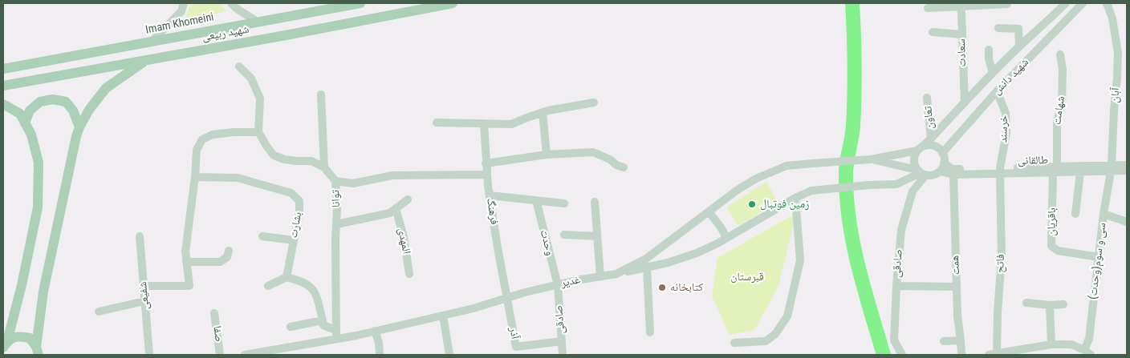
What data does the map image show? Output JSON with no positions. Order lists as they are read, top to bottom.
{
  "streets": {
    "main road": ["Imam Khomeini", "شهید ربیعی"],
    "street": [
      "سعادت",
      "شهید دانش",
      "آبان",
      "شهامت",
      "تعاون",
      "خرسند",
      "طالقانی",
      "توانا",
      "فرهنگ",
      "باقریان",
      "بشارت",
      "المهدی",
      "وحدت",
      "سی و سوم(وحدت)",
      "صادقی",
      "فاتح",
      "همت",
      "غدیر",
      "شفیعی",
      "آذر",
      "صفا"
    ]
  },
  "crossings": [
    ["سعادت", "شهید دانش"],
    ["شهید دانش", "تعاون"],
    ["شهید دانش", "خرسند"],
    ["شهید دانش", "طالقانی"],
    ["شهید دانش", "صادقی"],
    ["آبان", "طالقانی"],
    ["آبان", "سی و سوم(وحدت)"],
    ["شهامت", "طالقانی"],
    ["شهامت", "باقریان"],
    ["خرسند", "طالقانی"],
    ["خرسند", "فاتح"],
    ["طالقانی", "باقریان"],
    ["طالقانی", "سی و سوم(وحدت)"],
    ["طالقانی", "صادقی"],
    ["طالقانی", "فاتح"],
    ["طالقانی", "همت"],
    ["توانا", "غدیر"],
    ["فرهنگ", "غدیر"],
    ["فرهنگ", "آذر"],
    ["باقریان", "سی و سوم(وحدت)"],
    ["وحدت", "صادقی"],
    ["وحدت", "غدیر"],
    ["صادقی", "غدیر"],
    ["صادقی", "آذر"],
    ["غدیر", "آذر"]
  ],
  "parks": ["قبرستان"],
  "places": ["زمین فوتبال", "کتابخانه"]
}
